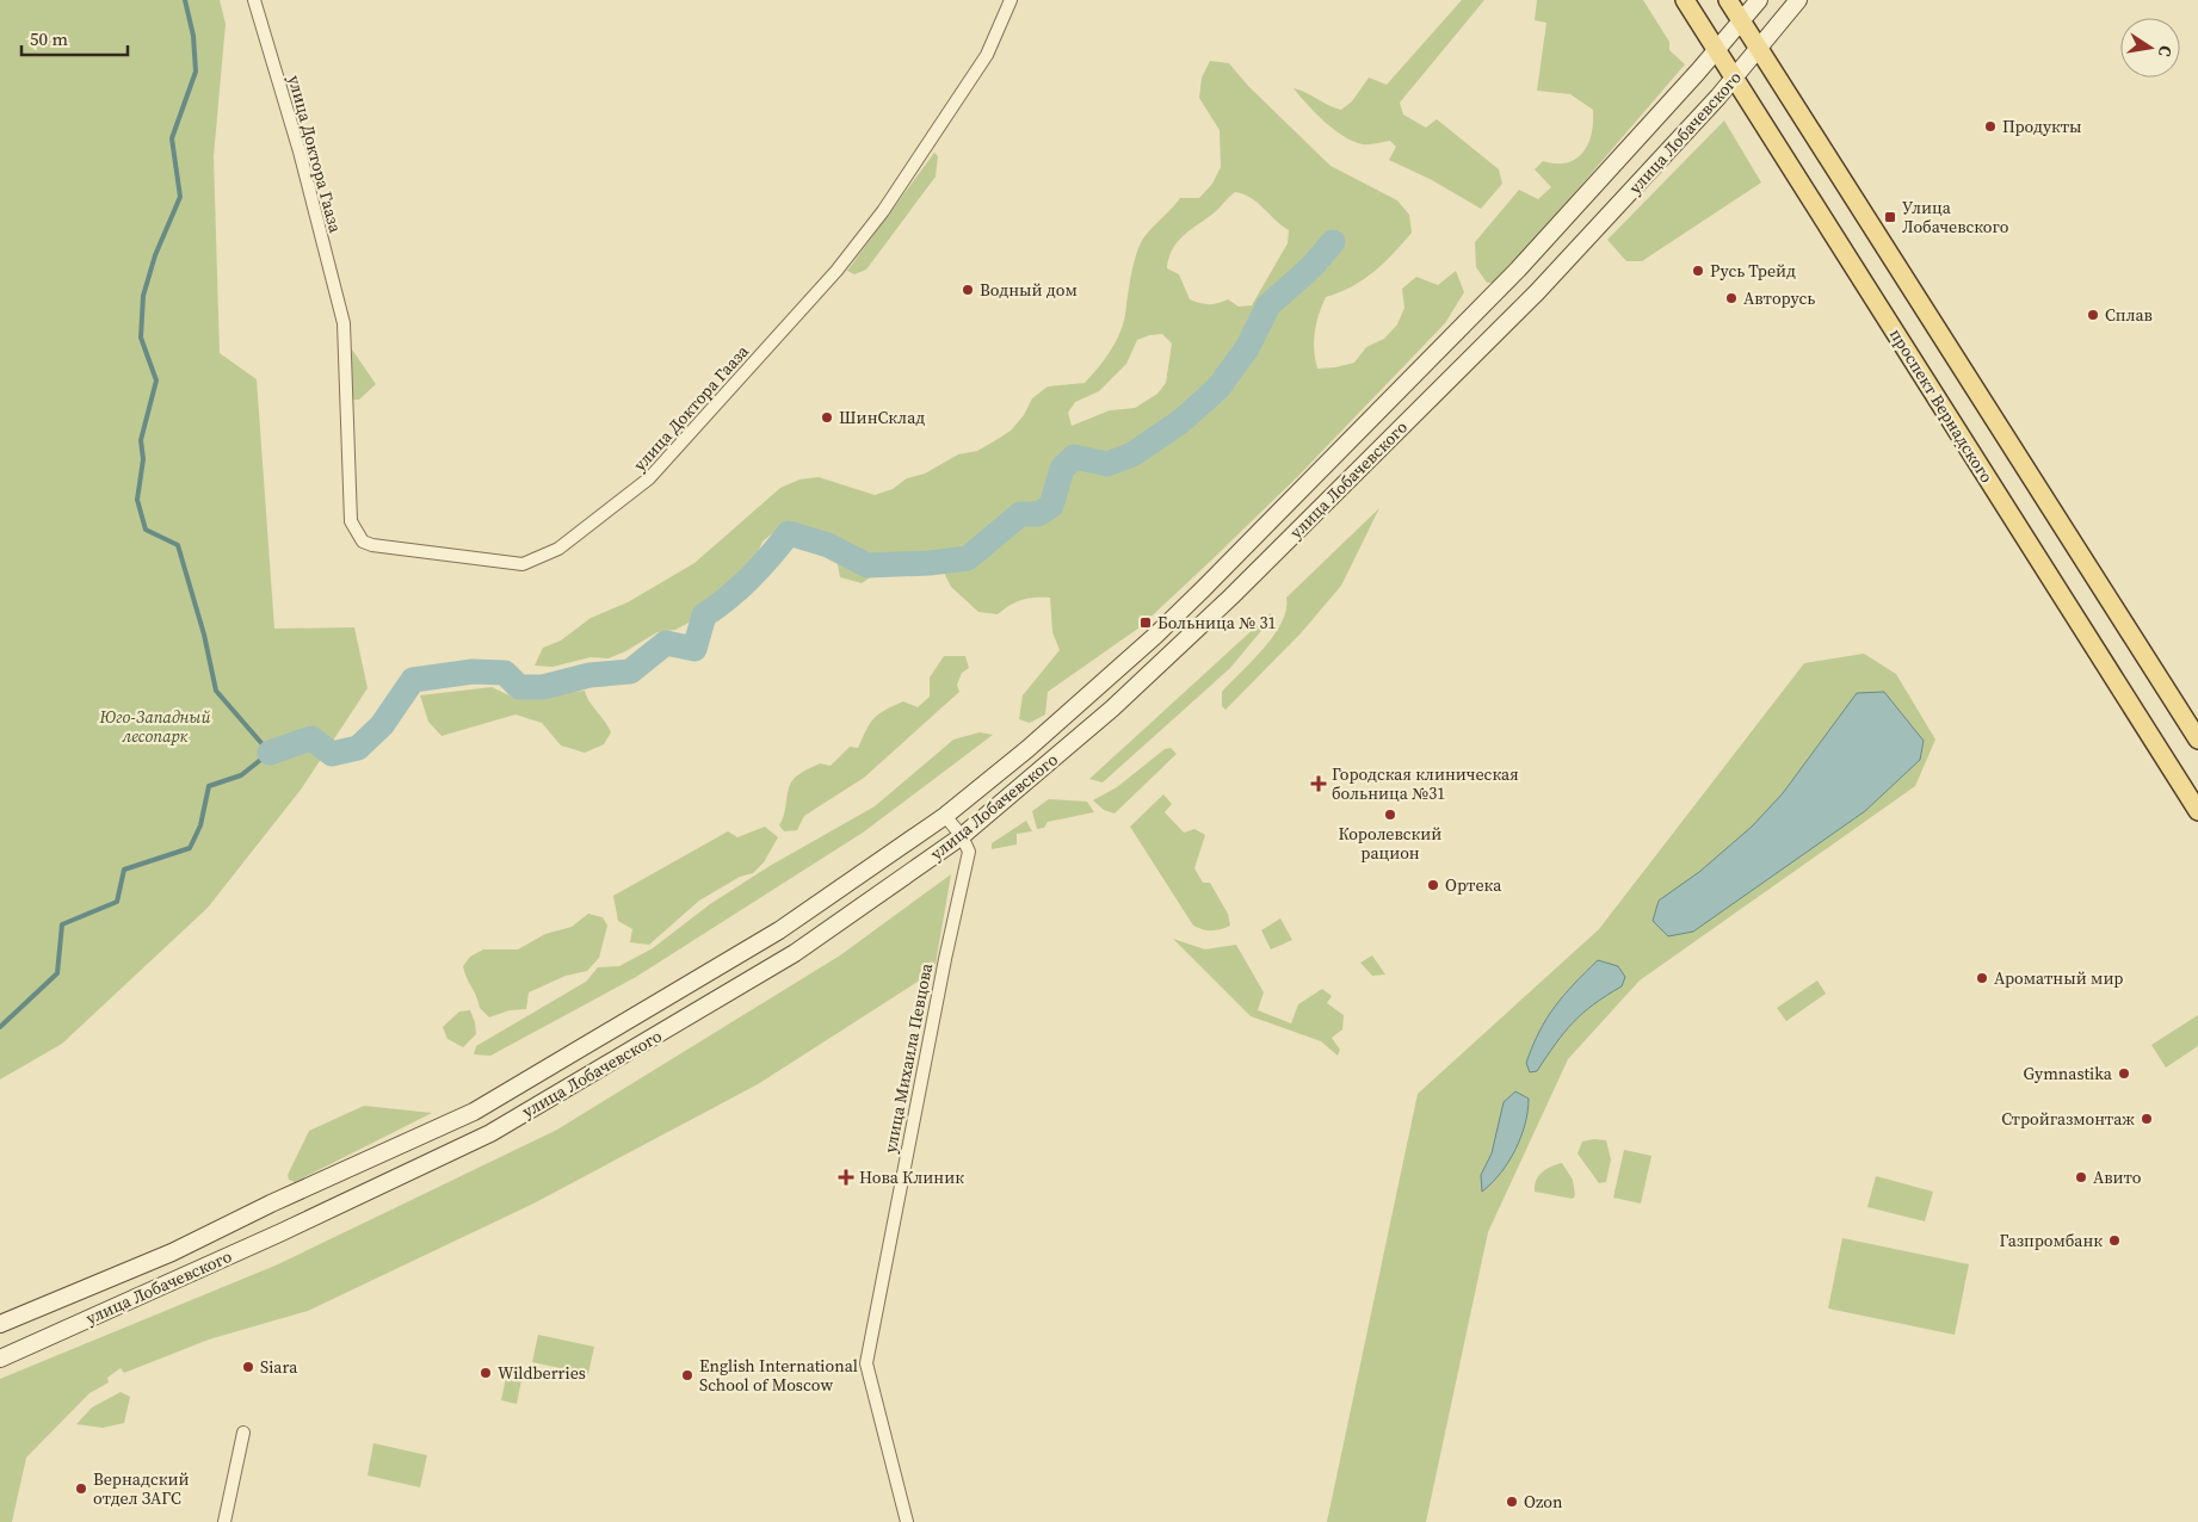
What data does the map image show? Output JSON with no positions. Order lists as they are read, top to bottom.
{
  "streets": {
    "main road": ["улица Лобачевского", "проспект Вернадского"],
    "street": ["улица Доктора Гааза", "улица Михаила Певцова"]
  },
  "crossings": [
    ["улица Лобачевского", "проспект Вернадского"],
    ["улица Лобачевского", "улица Михаила Певцова"]
  ],
  "parks": ["Юго-Западный лесопарк"],
  "places": {
    "other": [
      "Продукты",
      "Русь Трейд",
      "Водный дом",
      "Авторусь",
      "Сплав",
      "ШинСклад",
      "Королевский рацион",
      "Ортека",
      "Ароматный мир",
      "Gymnastika",
      "Стройгазмонтаж",
      "Авито",
      "Газпромбанк",
      "Siara",
      "Wildberries",
      "English International School of Moscow",
      "Вернадский отдел ЗАГС",
      "Ozon"
    ],
    "transit": ["Улица Лобачевского", "Больница № 31"],
    "health": ["Городская клиническая больница №31", "Нова Клиник"]
  },
  "scale_bar": "50 m",
  "north": "right"
}
